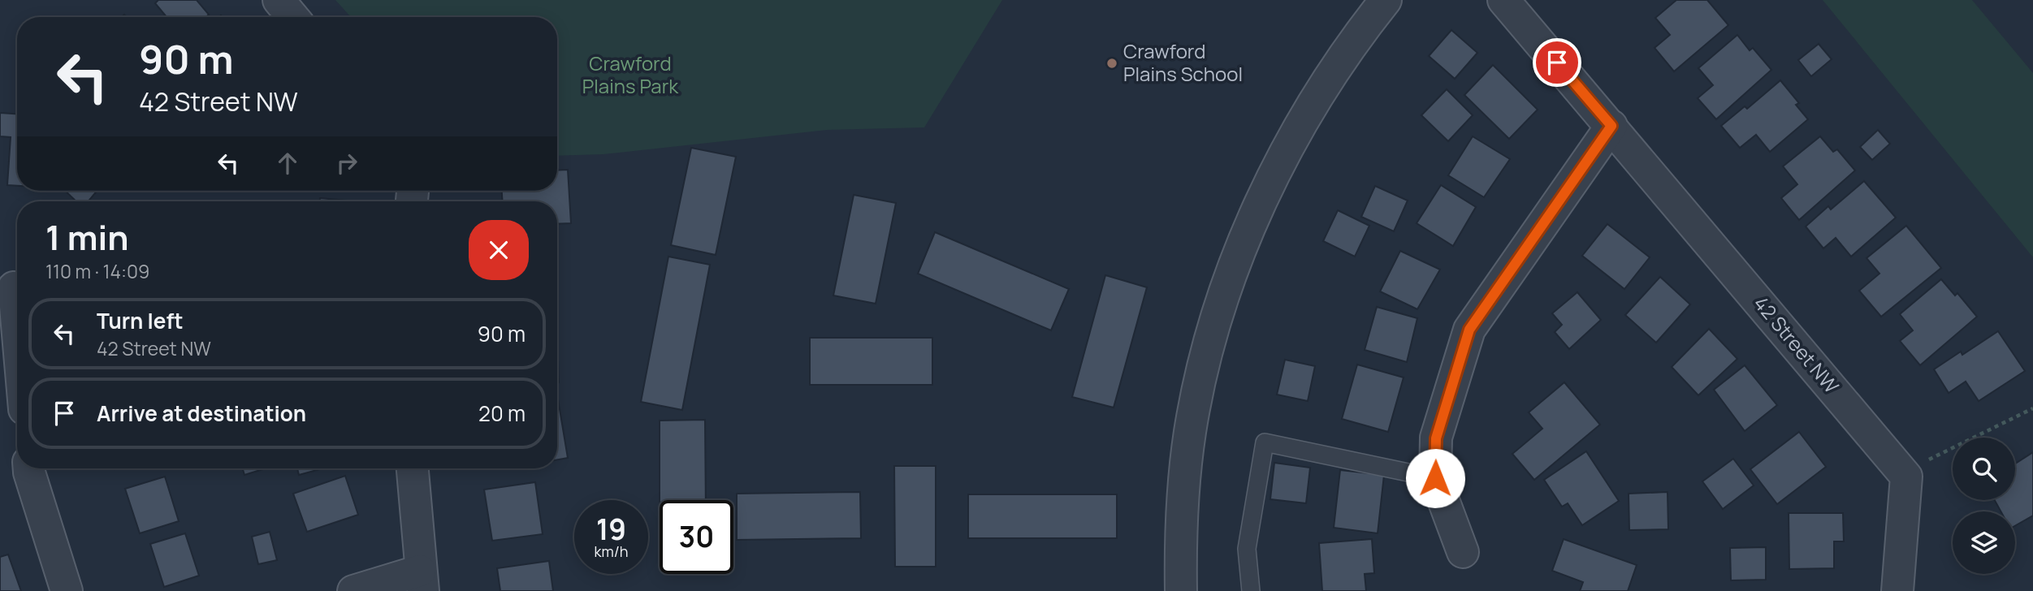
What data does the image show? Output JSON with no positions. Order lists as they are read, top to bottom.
{
  "streets": {
    "street": ["42 Street NW"]
  },
  "parks": ["Crawford Plains Park"],
  "places": ["Crawford Plains School"],
  "page": {
    "turn": ["90 m", "42 Street NW"],
    "heading": ["1 min", "110 m · 14:09"],
    "list": [
      {
        "name": "Turn left",
        "note": "42 Street NW",
        "value": "90 m"
      },
      {
        "name": "Arrive at destination",
        "value": "20 m"
      }
    ],
    "speed": "19 km/h",
    "limit": "30"
  }
}
